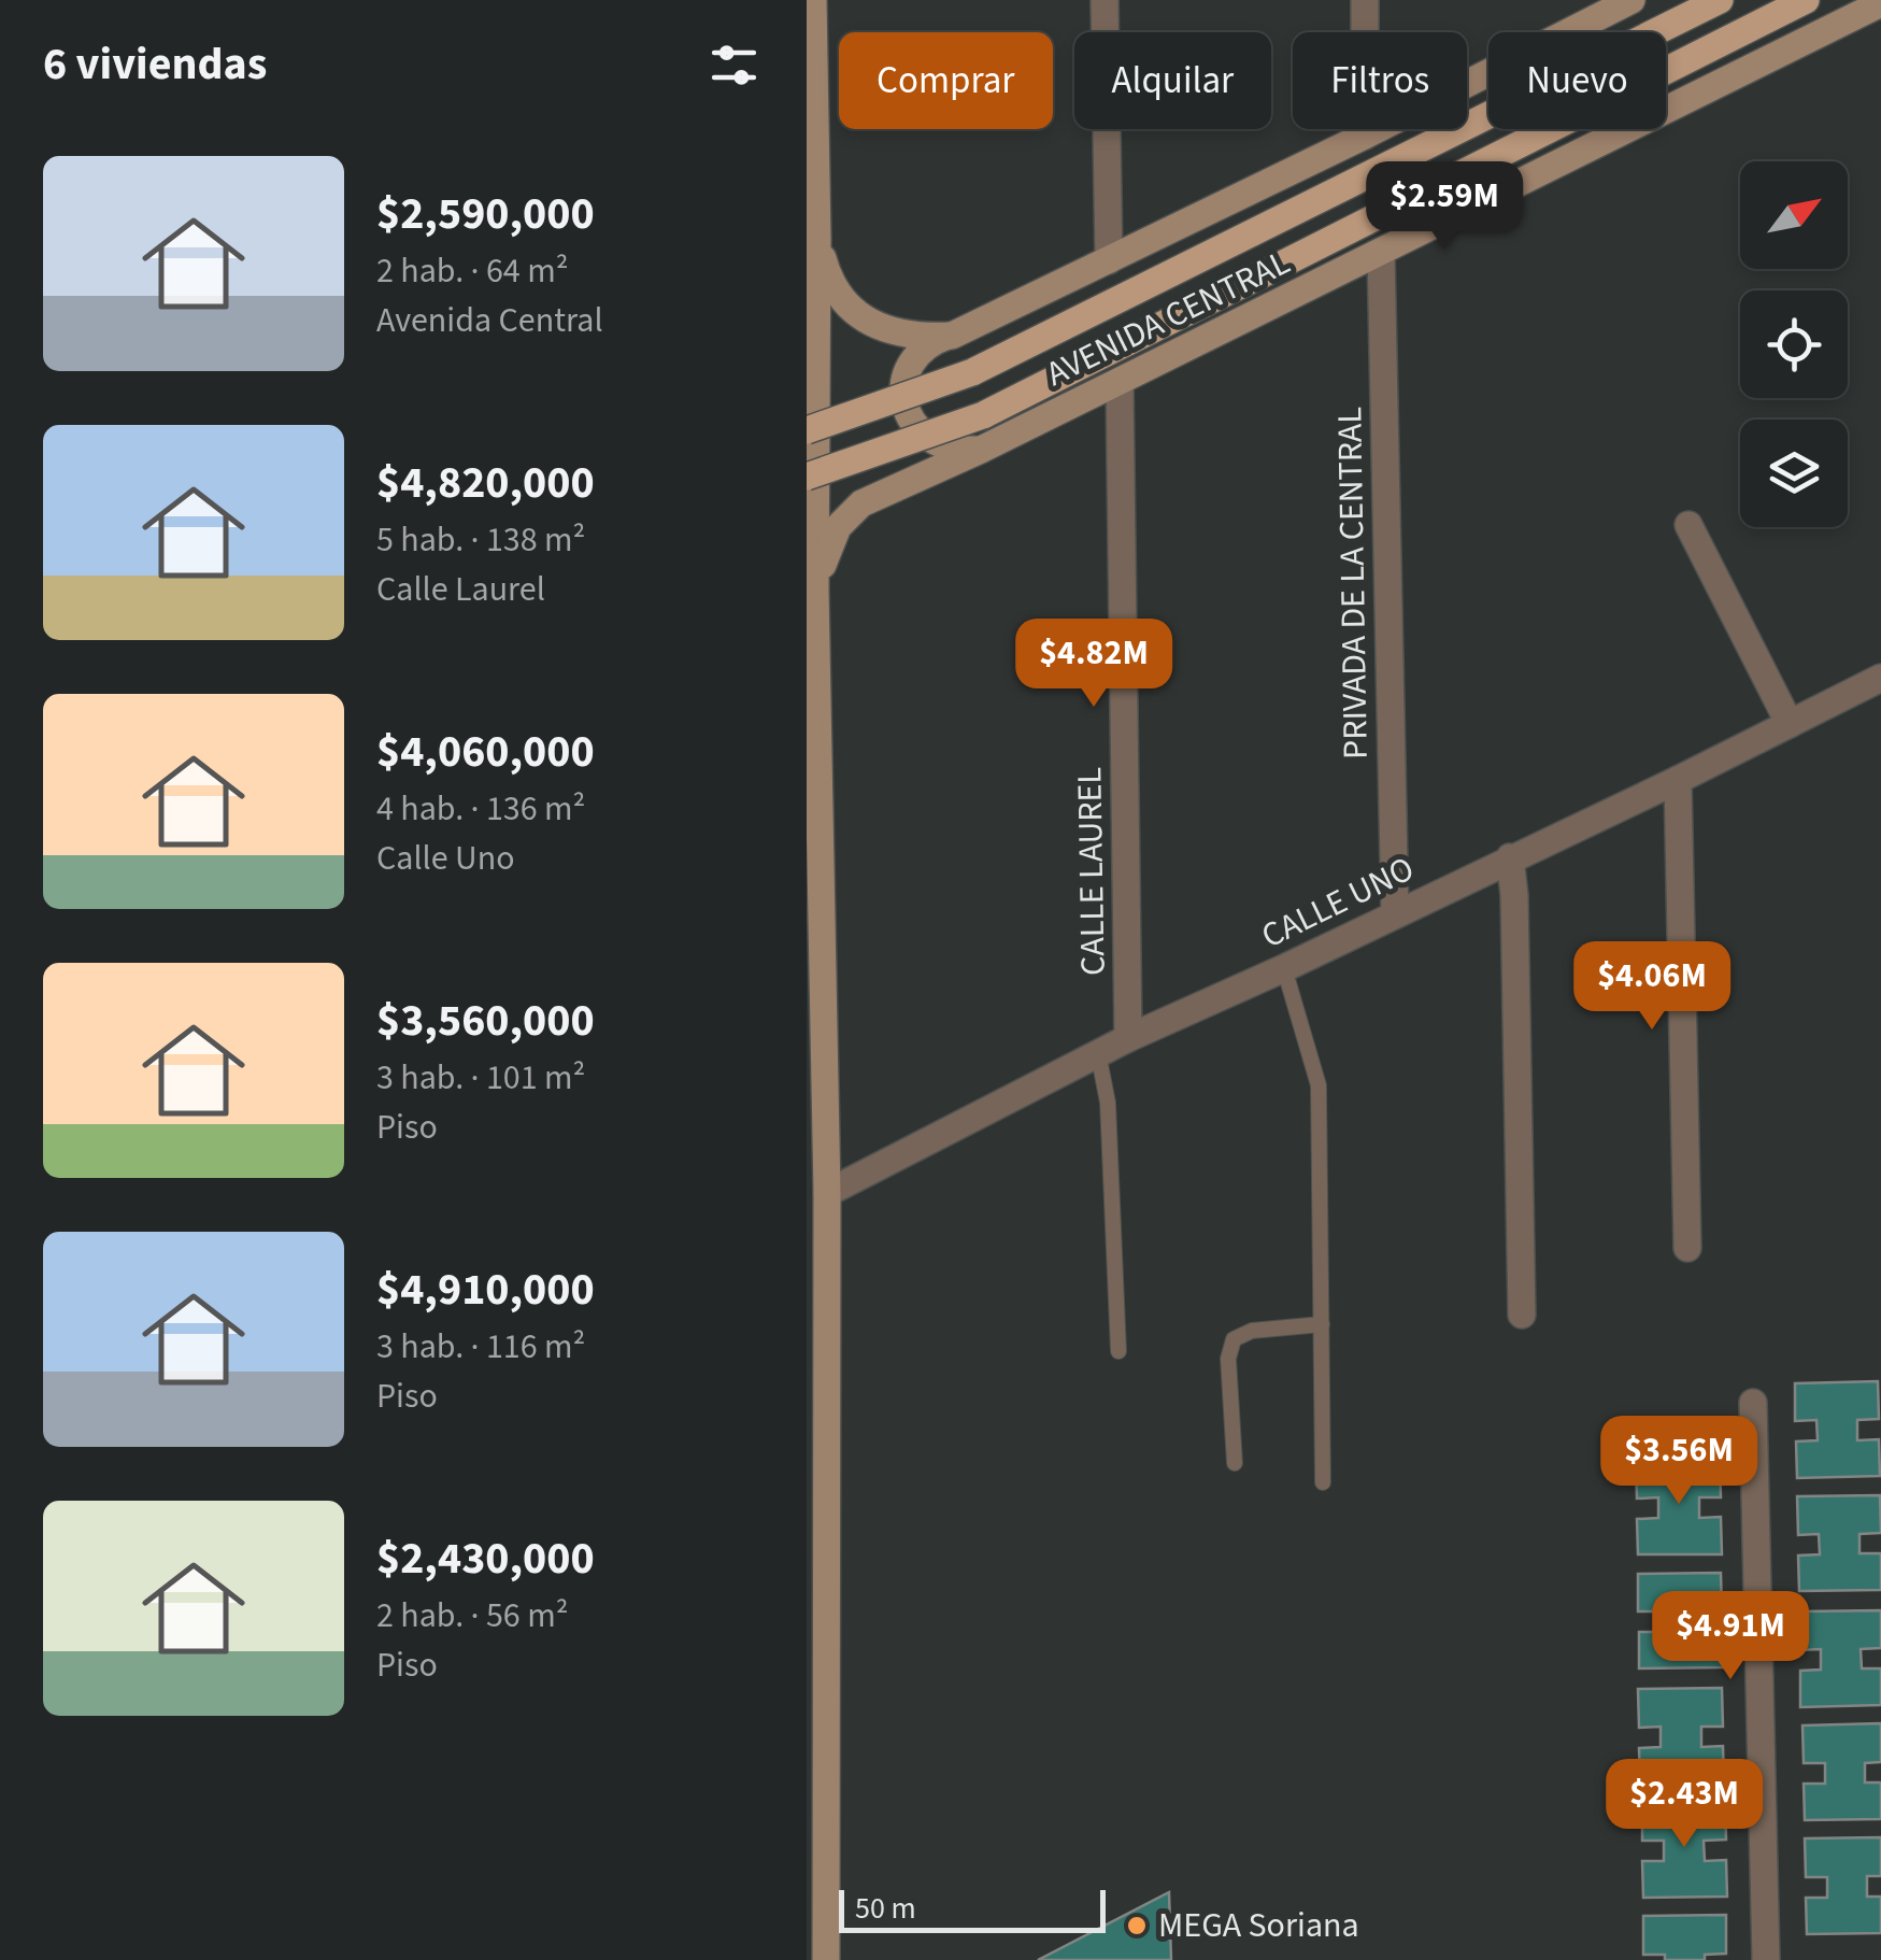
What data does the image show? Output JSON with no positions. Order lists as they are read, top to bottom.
{
  "streets": {
    "main road": ["AVENIDA CENTRAL"],
    "street": ["PRIVADA DE LA CENTRAL", "CALLE LAUREL", "CALLE UNO"]
  },
  "crossings": [
    ["AVENIDA CENTRAL", "PRIVADA DE LA CENTRAL"],
    ["AVENIDA CENTRAL", "CALLE LAUREL"],
    ["PRIVADA DE LA CENTRAL", "CALLE UNO"],
    ["CALLE LAUREL", "CALLE UNO"]
  ],
  "places": ["MEGA Soriana"],
  "scale_bar": "50 m",
  "north": "top right",
  "page": {
    "heading": "6 viviendas",
    "chip": [
      "Comprar",
      "Alquilar",
      "Filtros",
      "Nuevo"
    ],
    "list": [
      {
        "name": "$2,590,000",
        "note": "2 hab. · 64 m² · Avenida Central"
      },
      {
        "name": "$4,820,000",
        "note": "5 hab. · 138 m² · Calle Laurel"
      },
      {
        "name": "$4,060,000",
        "note": "4 hab. · 136 m² · Calle Uno"
      },
      {
        "name": "$3,560,000",
        "note": "3 hab. · 101 m² · Piso"
      },
      {
        "name": "$4,910,000",
        "note": "3 hab. · 116 m² · Piso"
      },
      {
        "name": "$2,430,000",
        "note": "2 hab. · 56 m² · Piso"
      }
    ],
    "price": [
      "$2.59M",
      "$4.82M",
      "$4.06M",
      "$3.56M",
      "$4.91M",
      "$2.43M"
    ],
    "scale": "50 m"
  }
}
